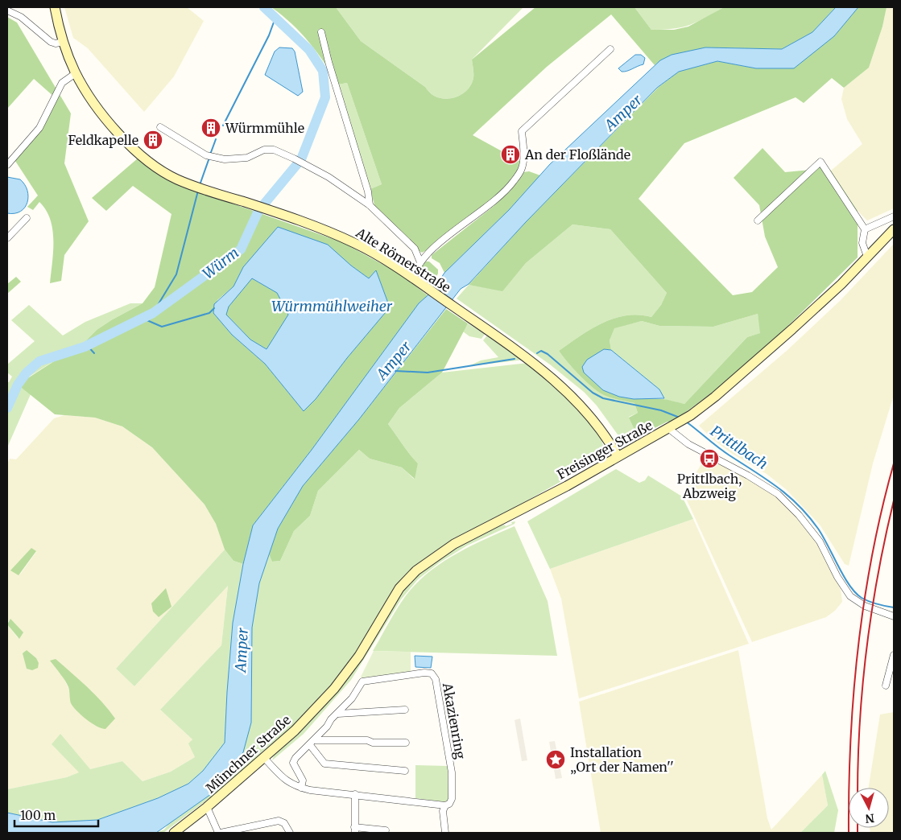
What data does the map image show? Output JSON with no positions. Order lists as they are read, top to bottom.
{
  "streets": {
    "main road": ["Alte Römerstraße", "Freisinger Straße", "Münchner Straße"],
    "street": ["Akazienring"]
  },
  "crossings": [
    ["Alte Römerstraße", "Freisinger Straße"],
    ["Freisinger Straße", "Münchner Straße"]
  ],
  "water": [
    "Amper",
    "Würm",
    "Würmmühlweiher",
    "Prittlbach"
  ],
  "places": {
    "building": ["Würmmühle", "Feldkapelle", "An der Floßlände"],
    "bus stop": ["Prittlbach, Abzweig"],
    "place": ["Installation „Ort der Namen''"]
  },
  "scale_bar": "100 m",
  "north": "bottom"
}
